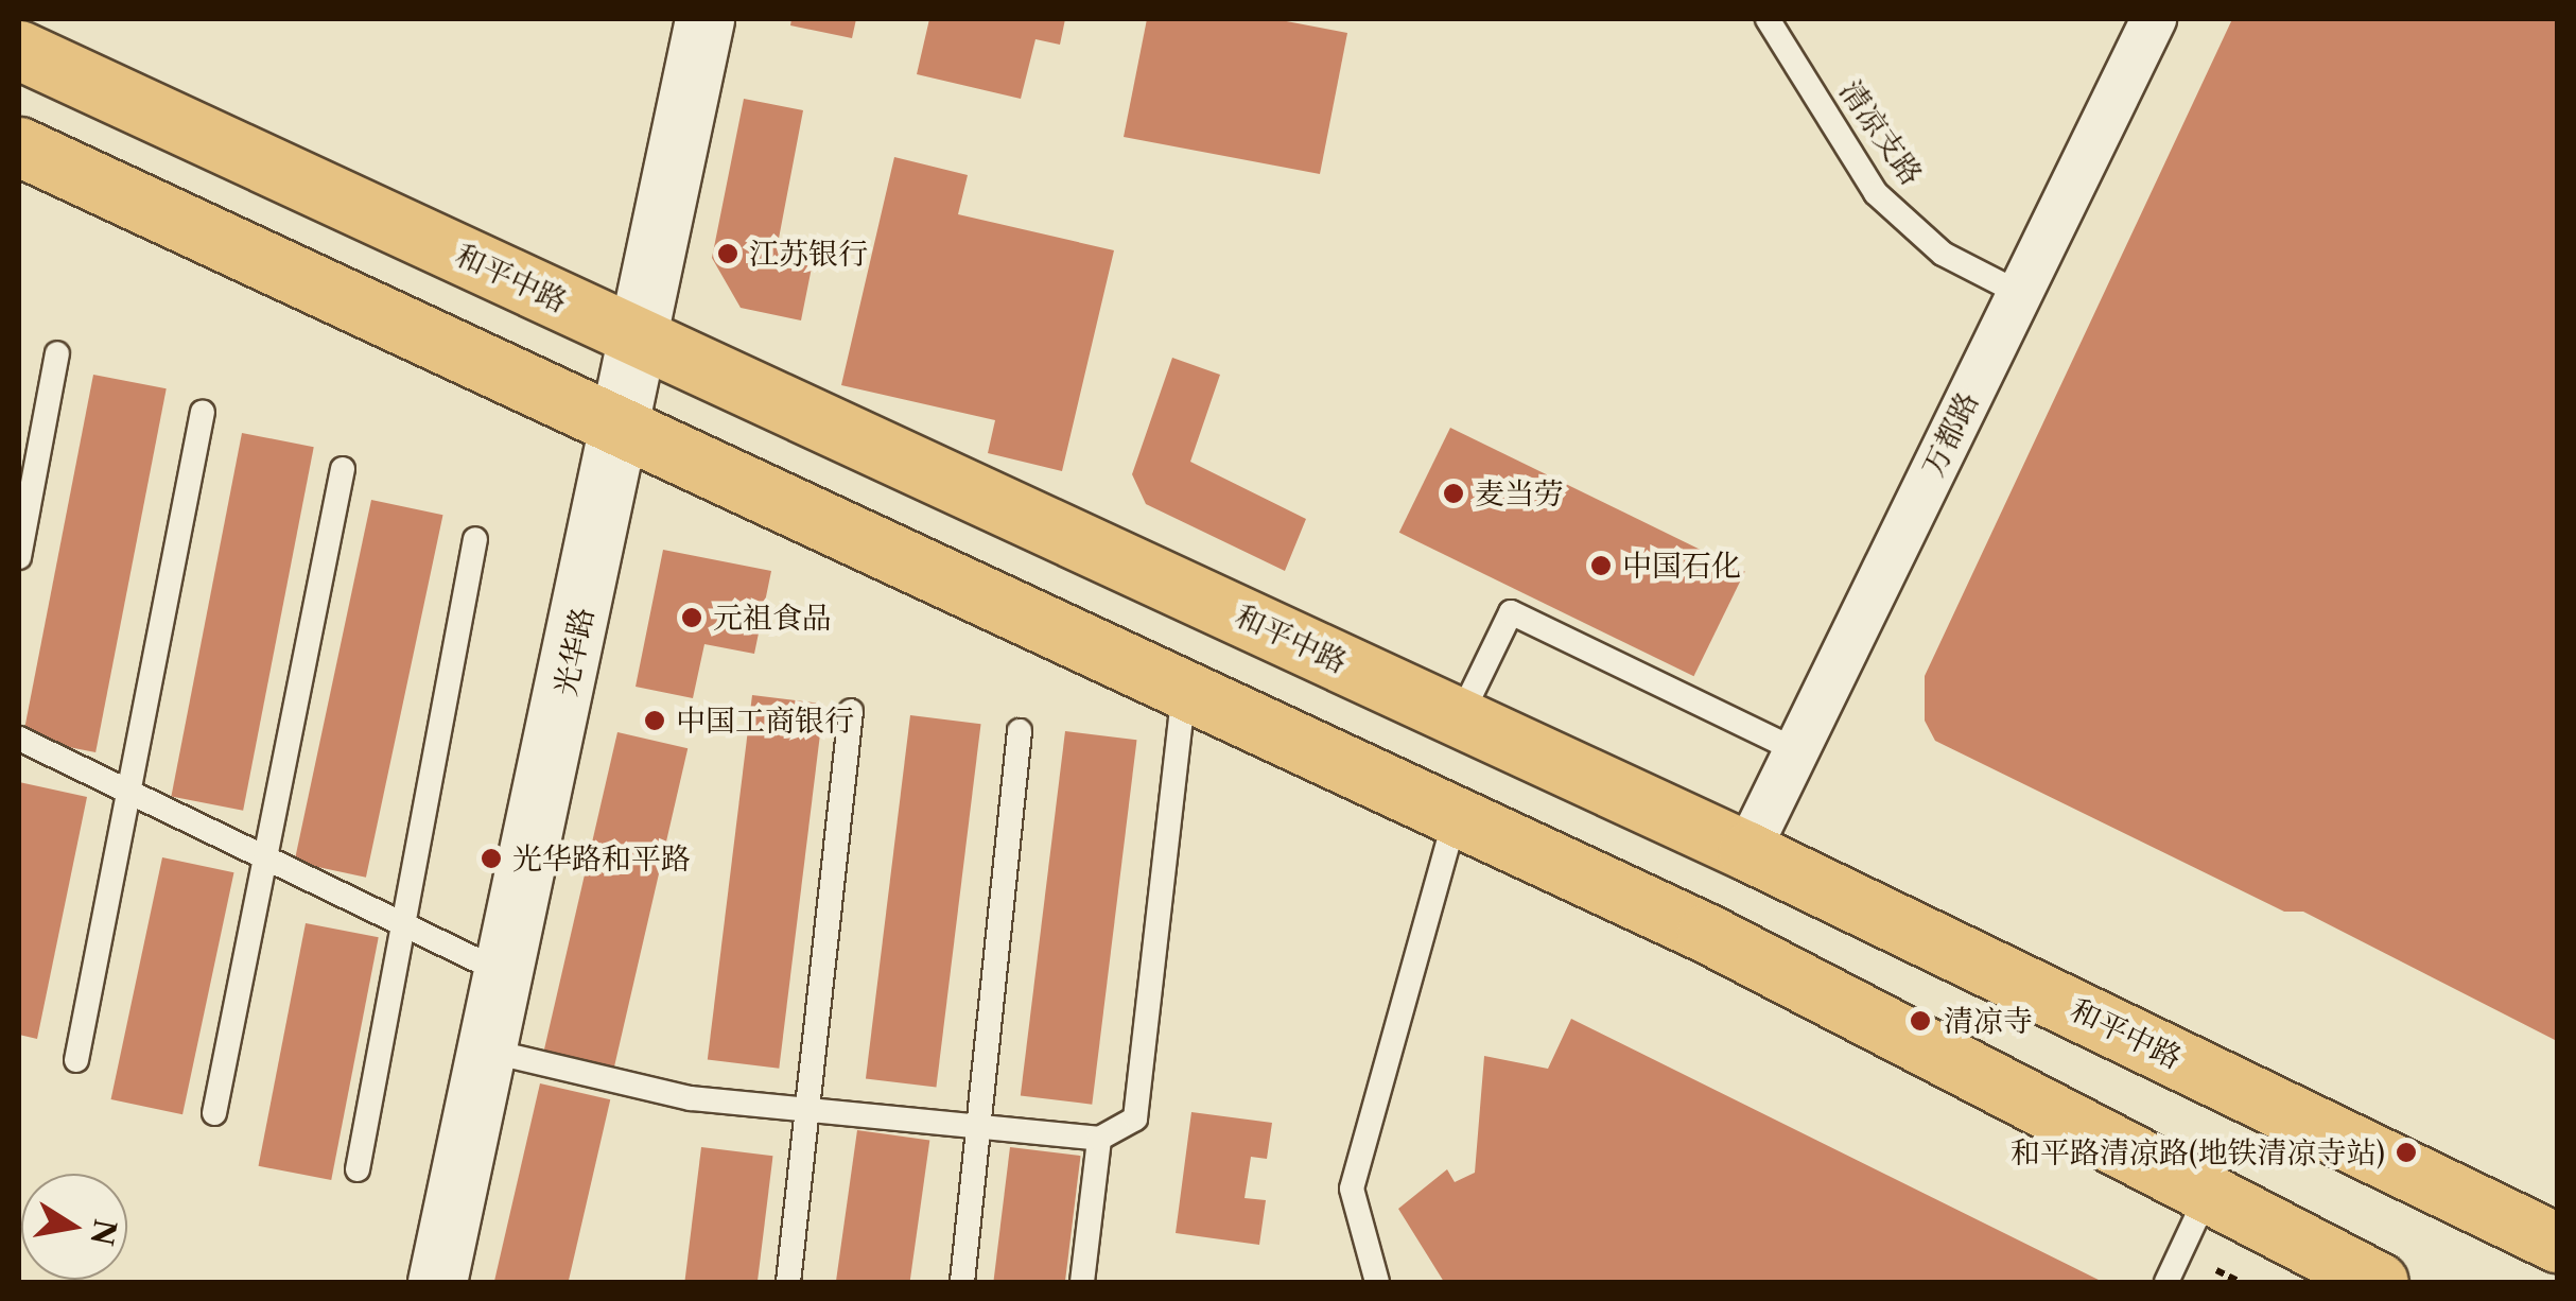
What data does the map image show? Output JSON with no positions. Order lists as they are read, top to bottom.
{
  "streets": {
    "main road": ["和平中路", "光华路"],
    "street": ["万都路"],
    "lane": ["清凉支路"]
  },
  "crossings": [
    ["清凉支路", "万都路"],
    ["和平中路", "万都路"],
    ["和平中路", "光华路"]
  ],
  "places": [
    "江苏银行",
    "麦当劳",
    "中国石化",
    "元祖食品",
    "中国工商银行",
    "光华路和平路",
    "清凉寺",
    "和平路清凉路(地铁清凉寺站)"
  ],
  "north": "right"
}
